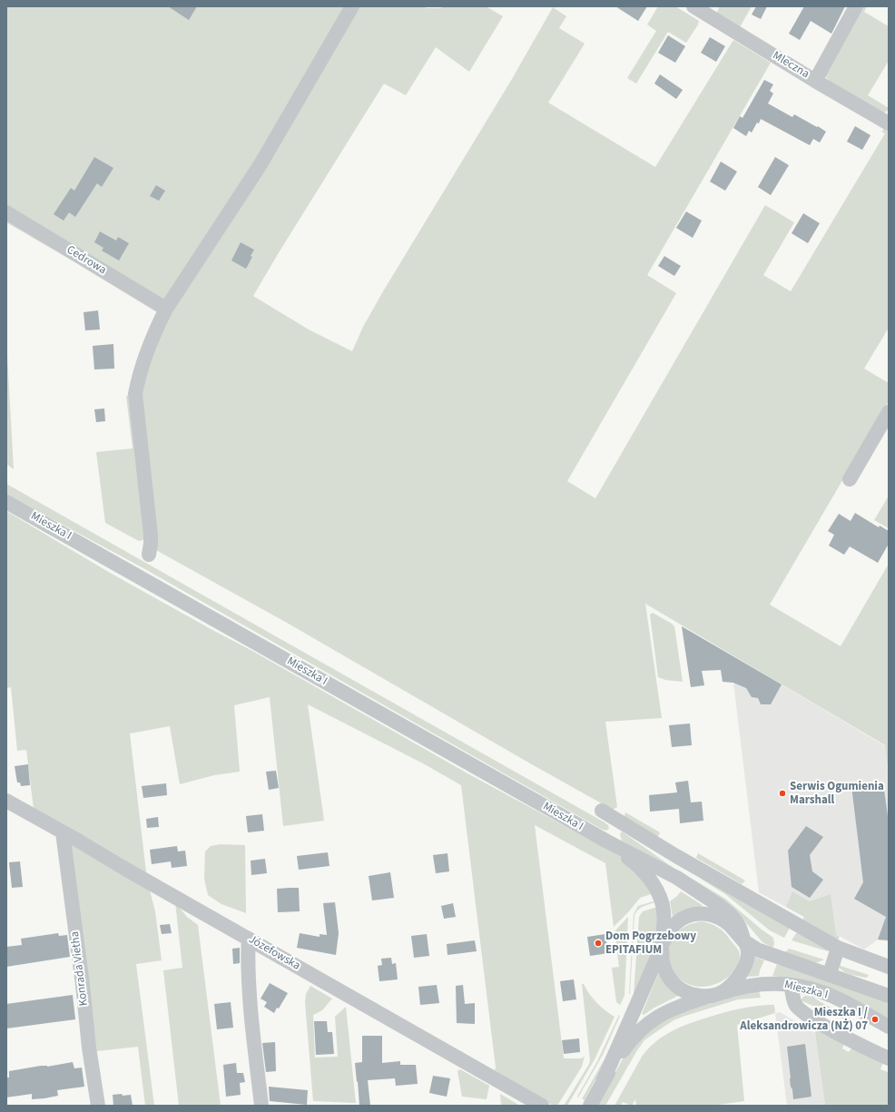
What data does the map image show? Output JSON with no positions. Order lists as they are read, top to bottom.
{
  "streets": {
    "street": [
      "Mleczna",
      "Cedrowa",
      "Mieszka I",
      "Józefowska",
      "Konrada Vietha"
    ]
  },
  "crossings": [
    ["Józefowska", "Konrada Vietha"]
  ],
  "places": ["Serwis Ogumienia Marshall", "Dom Pogrzebowy EPITAFIUM", "Mieszka I / Aleksandrowicza (NŻ) 07"]
}
